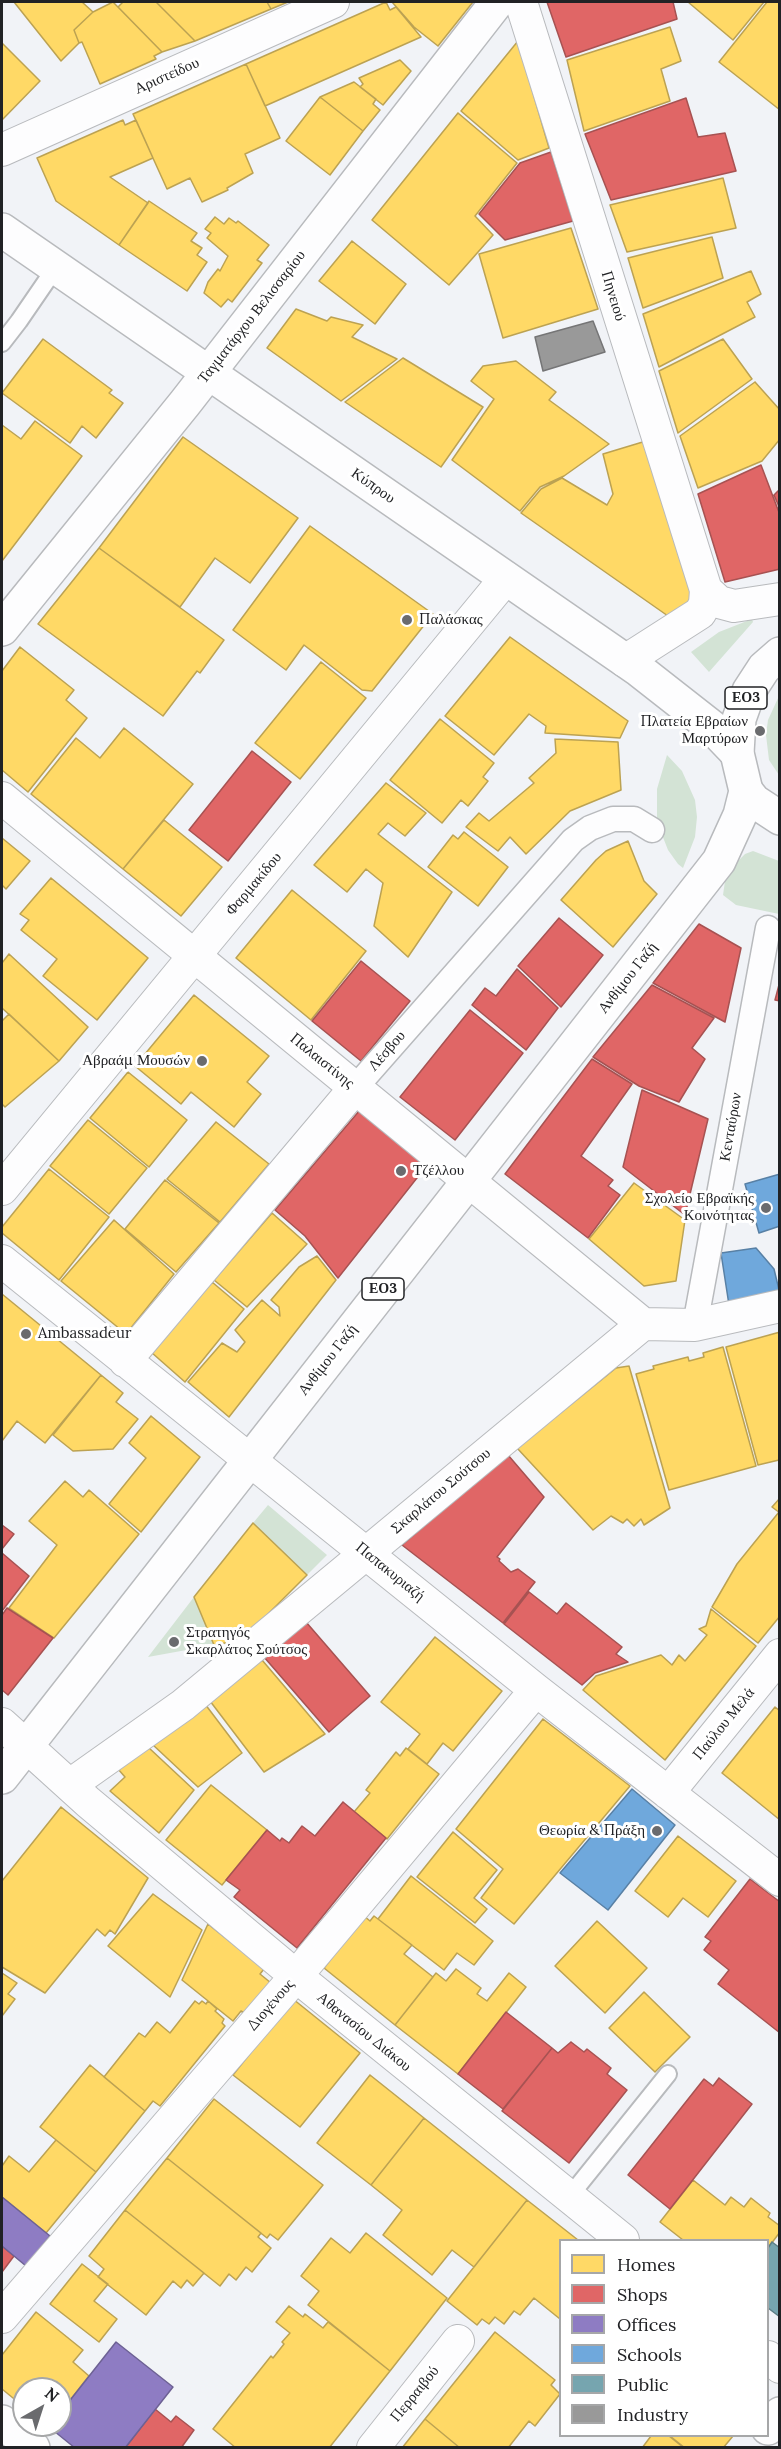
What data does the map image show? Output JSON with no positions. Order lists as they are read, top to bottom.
{
  "streets": {
    "street": [
      "Αριστείδου",
      "Πηνειού",
      "Ταγματάρχου Βελισσαρίου",
      "Κύπρου",
      "ΕΟ3",
      "Φαρμακίδου",
      "Ανθίμου Γαζή",
      "Λέσβου",
      "Παλαιστίνης",
      "Κενταύρων",
      "Σκαρλάτου Σούτσου",
      "Παπακυριαζή",
      "Παύλου Μελά",
      "Διογένους",
      "Αθανασίου Διάκου",
      "Περραιβού"
    ]
  },
  "crossings": [
    ["Ταγματάρχου Βελισσαρίου", "Κύπρου"],
    ["Κύπρου", "ΕΟ3"],
    ["Κύπρου", "Φαρμακίδου"],
    ["ΕΟ3", "Ανθίμου Γαζή"],
    ["Φαρμακίδου", "Παλαιστίνης"],
    ["Ανθίμου Γαζή", "Παλαιστίνης"],
    ["Ανθίμου Γαζή", "Παπακυριαζή"],
    ["Ανθίμου Γαζή", "Αθανασίου Διάκου"],
    ["Λέσβου", "Παλαιστίνης"],
    ["Λέσβου", "Παπακυριαζή"],
    ["Παλαιστίνης", "Σκαρλάτου Σούτσου"],
    ["Σκαρλάτου Σούτσου", "Παπακυριαζή"],
    ["Σκαρλάτου Σούτσου", "Αθανασίου Διάκου"],
    ["Παπακυριαζή", "Παύλου Μελά"],
    ["Παπακυριαζή", "Διογένους"],
    ["Διογένους", "Αθανασίου Διάκου"]
  ],
  "places": [
    "Παλάσκας",
    "Πλατεία Εβραίων Μαρτύρων",
    "Αβραάμ Μουσών",
    "Τζέλλου",
    "Σχολείο Εβραϊκής Κοινότητας",
    "Ambassadeur",
    "Στρατηγός Σκαρλάτος Σούτσος",
    "Θεωρία & Πράξη"
  ],
  "legend": [
    "Homes",
    "Shops",
    "Offices",
    "Schools",
    "Public",
    "Industry"
  ],
  "north": "top right"
}
